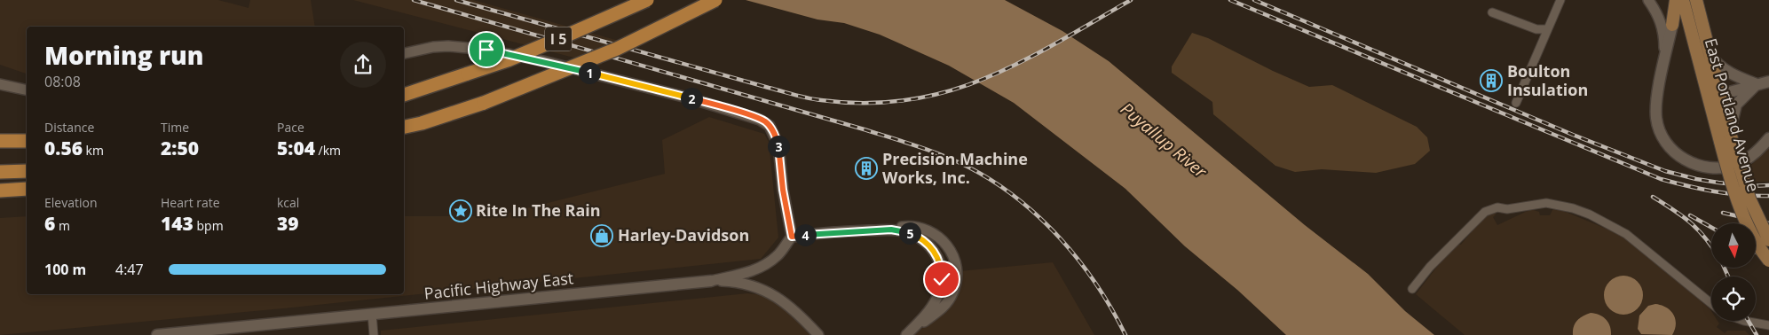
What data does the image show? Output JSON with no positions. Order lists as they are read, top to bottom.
{
  "streets": {
    "highway": ["I 5"],
    "main road": ["East Portland Avenue", "Pacific Highway East"]
  },
  "water": ["Puyallup River"],
  "places": {
    "building": ["Boulton Insulation", "Precision Machine Works, Inc."],
    "place": ["Rite In The Rain"],
    "shop": ["Harley-Davidson"]
  },
  "north": "bottom",
  "page": {
    "heading": ["Morning run", "08:08"],
    "pins": [
      "1",
      "2",
      "3",
      "5",
      "4"
    ],
    "stats": [
      ["Distance", "0.56 km"],
      ["Time", "2:50"],
      ["Pace", "5:04 /km"],
      ["Elevation", "6 m"],
      ["Heart rate", "143 bpm"],
      ["kcal", "39"]
    ],
    "list": [
      {
        "name": "100 m",
        "note": "4:47"
      }
    ]
  }
}
